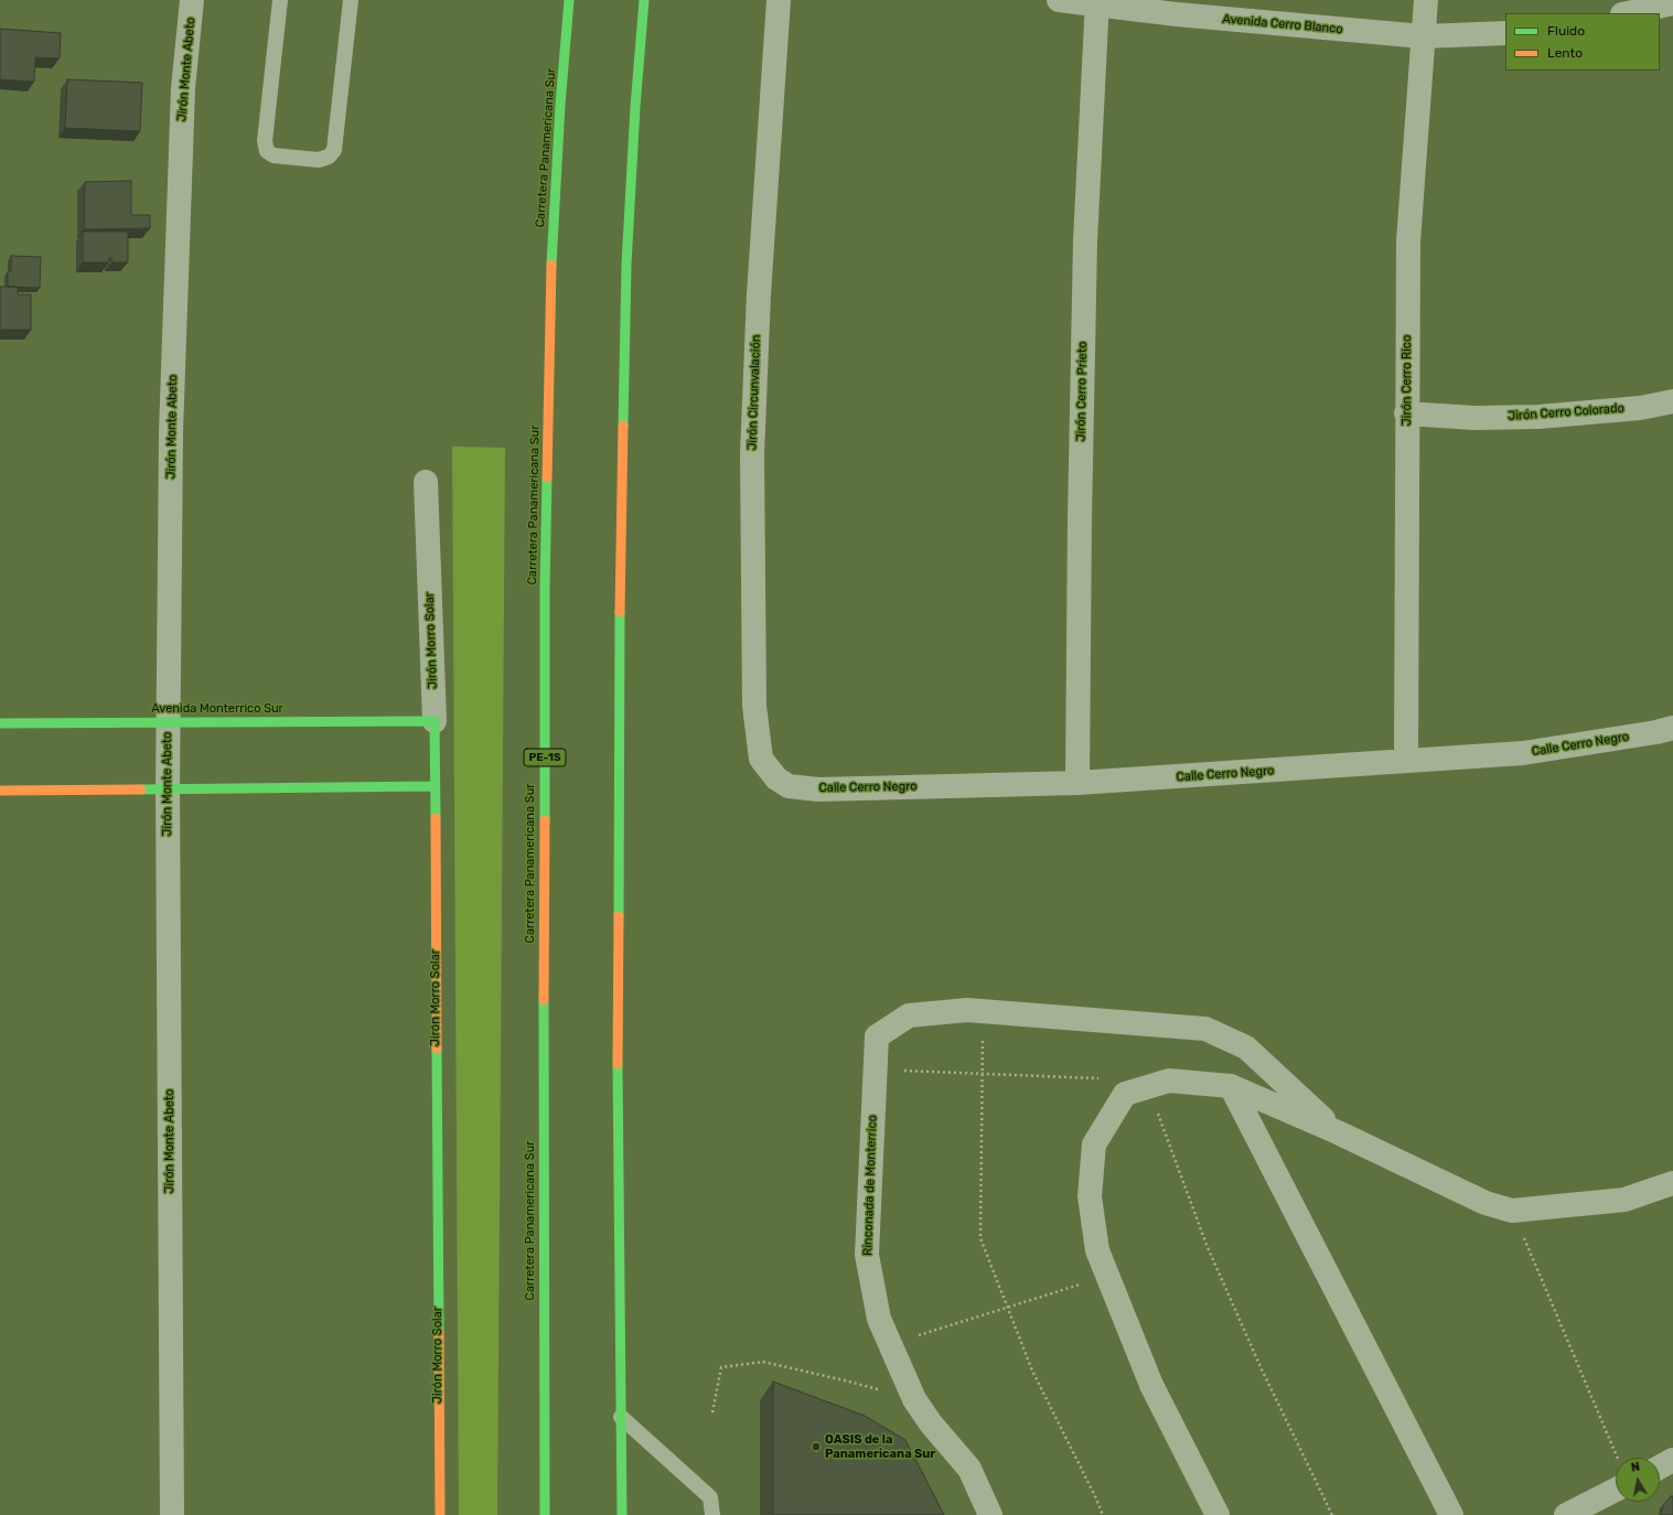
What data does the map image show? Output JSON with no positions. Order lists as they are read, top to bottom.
{
  "streets": {
    "main road": [
      "Carretera Panamericana Sur",
      "Jirón Morro Solar",
      "Avenida Monterrico Sur",
      "PE-1S"
    ],
    "street": [
      "Avenida Cerro Blanco",
      "Jirón Monte Abeto",
      "Jirón Cerro Rico",
      "Jirón Cerro Prieto",
      "Jirón Circunvalación",
      "Jirón Cerro Colorado",
      "Calle Cerro Negro",
      "Rinconada de Monterrico"
    ]
  },
  "crossings": [
    ["Avenida Cerro Blanco", "Jirón Cerro Rico"],
    ["Avenida Cerro Blanco", "Jirón Cerro Prieto"],
    ["Jirón Monte Abeto", "Avenida Monterrico Sur"],
    ["Jirón Cerro Rico", "Jirón Cerro Colorado"],
    ["Jirón Cerro Rico", "Calle Cerro Negro"],
    ["Jirón Cerro Prieto", "Calle Cerro Negro"],
    ["Jirón Circunvalación", "Calle Cerro Negro"],
    ["Jirón Morro Solar", "Avenida Monterrico Sur"]
  ],
  "places": ["OASIS de la Panamericana Sur"],
  "legend": ["Fluido", "Lento"],
  "north": "top"
}
